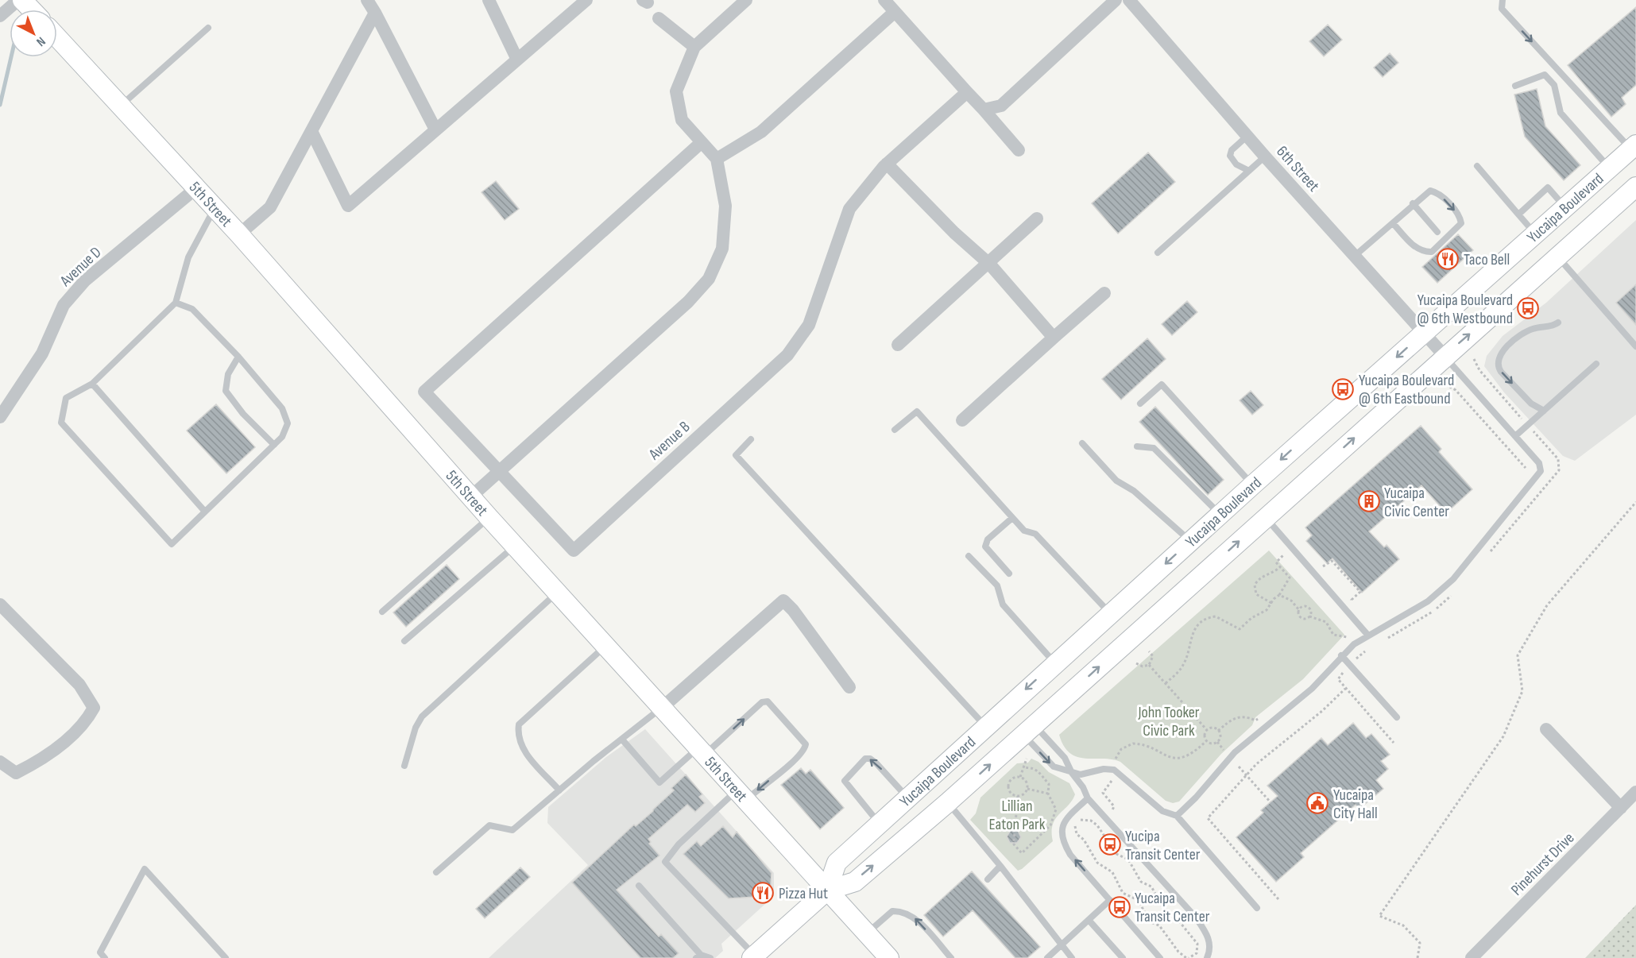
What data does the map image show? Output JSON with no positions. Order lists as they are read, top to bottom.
{
  "streets": {
    "main road": ["5th Street", "Yucaipa Boulevard"],
    "street": [
      "6th Street",
      "Avenue D",
      "Avenue B",
      "Pinehurst Drive"
    ]
  },
  "crossings": [
    ["6th Street", "Yucaipa Boulevard"],
    ["5th Street", "Yucaipa Boulevard"],
    ["5th Street", "Avenue D"]
  ],
  "parks": ["John Tooker Civic Park", "Lillian Eaton Park"],
  "places": {
    "restaurant": ["Taco Bell", "Pizza Hut"],
    "bus stop": [
      "Yucaipa Boulevard @ 6th Westbound",
      "Yucaipa Boulevard @ 6th Eastbound",
      "Yucipa Transit Center",
      "Yucaipa Transit Center"
    ],
    "building": ["Yucaipa Civic Center"],
    "public building": ["Yucaipa City Hall"]
  },
  "north": "bottom right"
}
